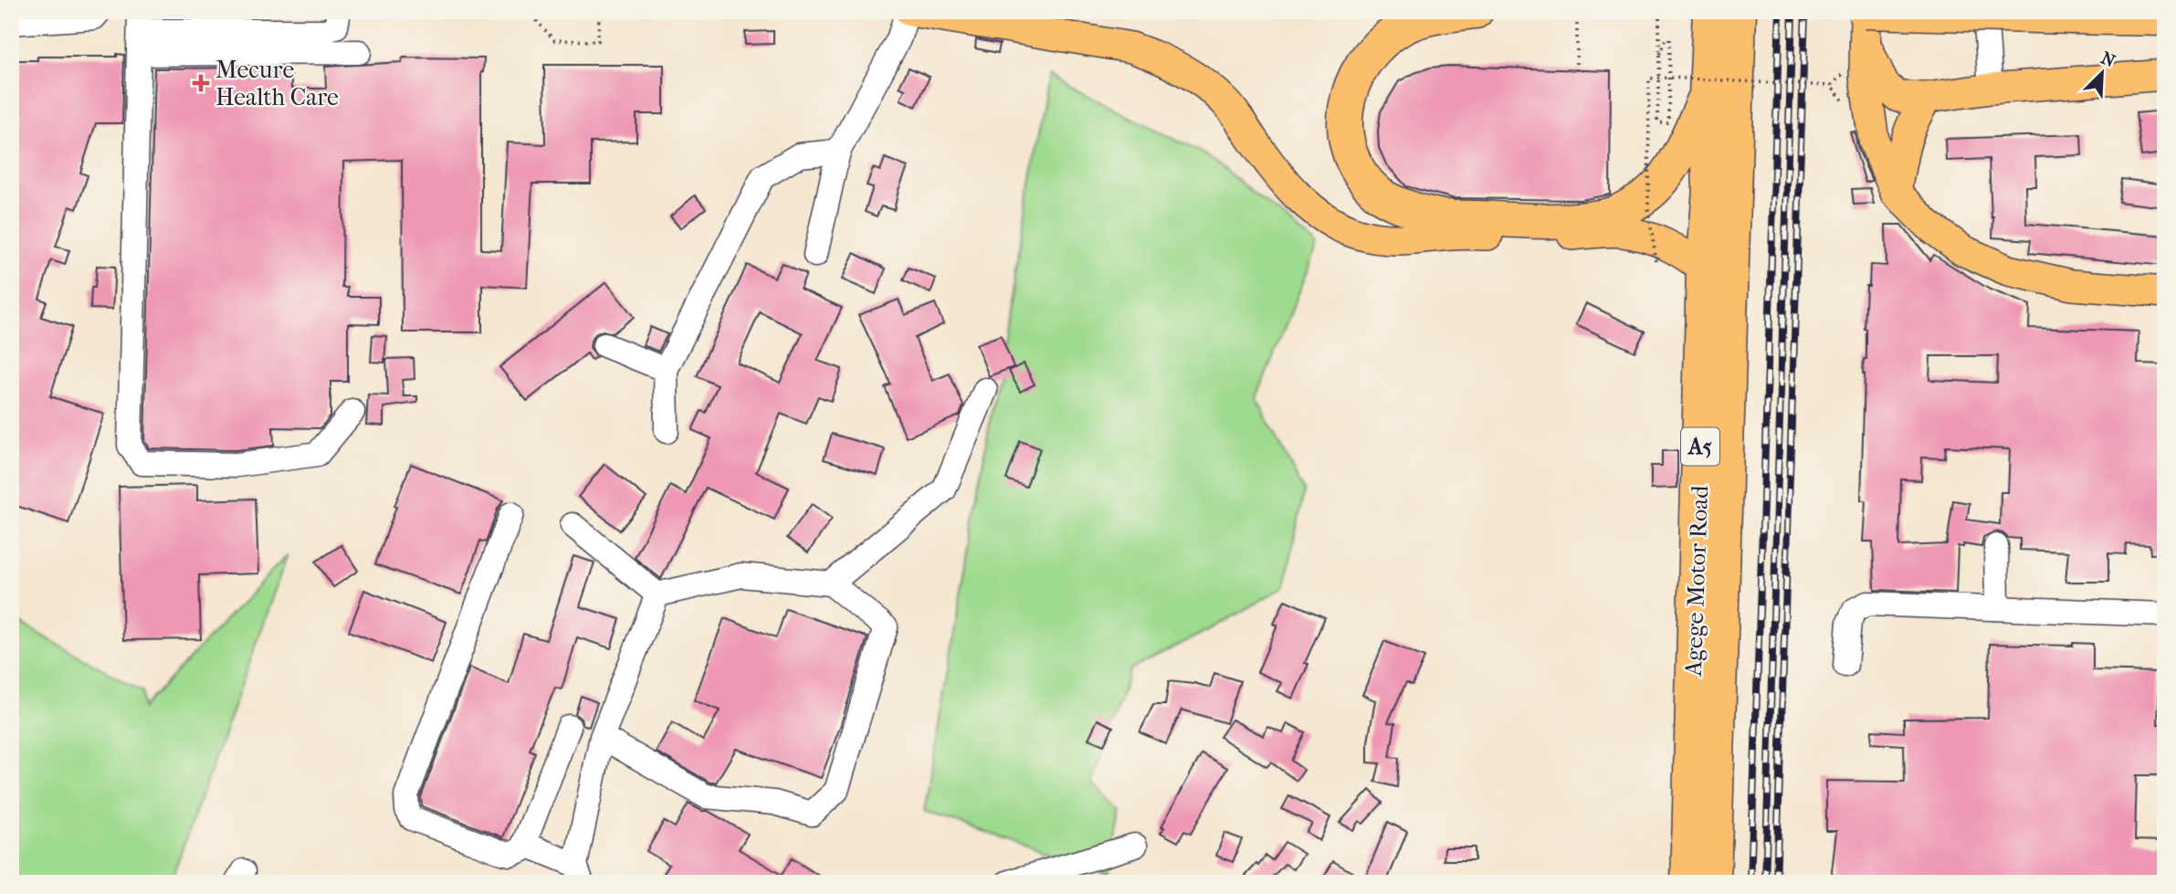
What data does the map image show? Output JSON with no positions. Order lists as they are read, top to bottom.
{
  "streets": {
    "highway": ["A5", "Agege Motor Road"]
  },
  "places": {
    "health": ["Mecure Health Care"]
  },
  "north": "top right"
}
